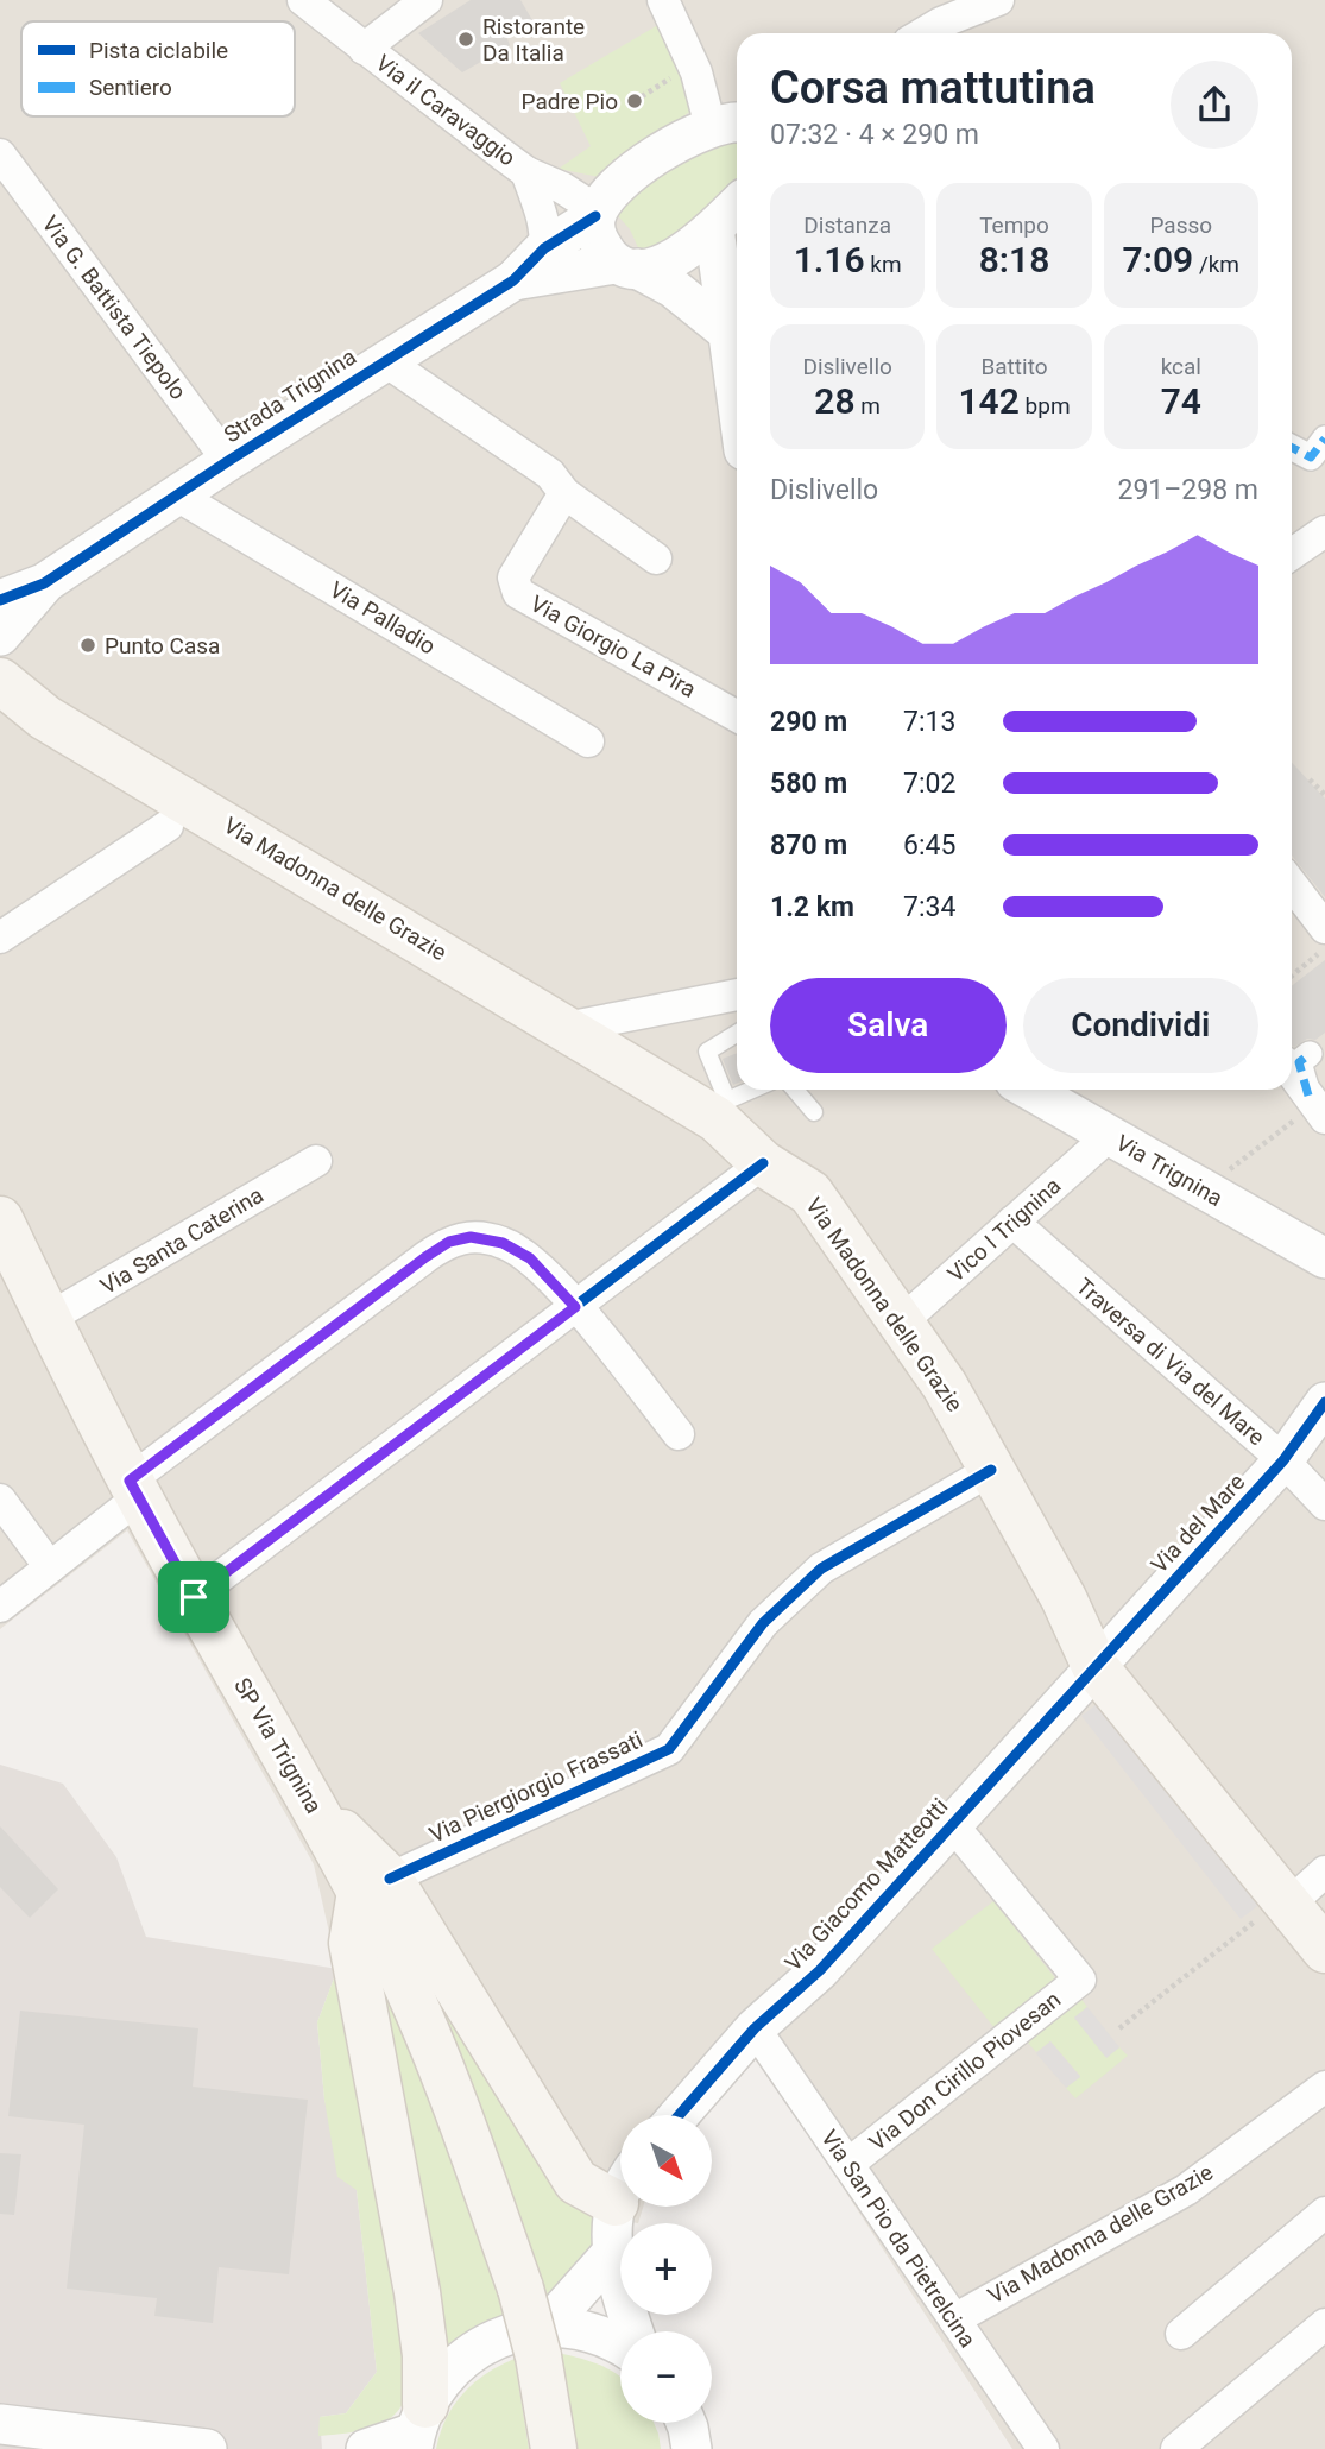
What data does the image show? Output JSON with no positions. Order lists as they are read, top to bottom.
{
  "streets": {
    "main road": ["Via Madonna delle Grazie", "SP Via Trignina"],
    "street": [
      "Via il Caravaggio",
      "Via G. Battista Tiepolo",
      "Strada Trignina",
      "Via Palladio",
      "Via Giorgio La Pira",
      "Via Trignina",
      "Vico I Trignina",
      "Via Santa Caterina",
      "Traversa di Via del Mare",
      "Via del Mare",
      "Via Piergiorgio Frassati",
      "Via Giacomo Matteotti",
      "Via Don Cirillo Piovesan",
      "Via San Pio da Pietrelcina"
    ]
  },
  "crossings": [
    ["Via il Caravaggio", "Strada Trignina"],
    ["Via G. Battista Tiepolo", "Strada Trignina"],
    ["Strada Trignina", "Via Palladio"],
    ["Via Madonna delle Grazie", "Vico I Trignina"],
    ["Via Madonna delle Grazie", "Via del Mare"],
    ["Via Madonna delle Grazie", "Via Piergiorgio Frassati"],
    ["Via Madonna delle Grazie", "Via Giacomo Matteotti"],
    ["Via Madonna delle Grazie", "Via San Pio da Pietrelcina"],
    ["Via Trignina", "Vico I Trignina"],
    ["Vico I Trignina", "Traversa di Via del Mare"],
    ["Via Santa Caterina", "SP Via Trignina"],
    ["Traversa di Via del Mare", "Via del Mare"],
    ["Via del Mare", "Via Giacomo Matteotti"],
    ["SP Via Trignina", "Via Piergiorgio Frassati"],
    ["Via Giacomo Matteotti", "Via Don Cirillo Piovesan"],
    ["Via Giacomo Matteotti", "Via San Pio da Pietrelcina"],
    ["Via Don Cirillo Piovesan", "Via San Pio da Pietrelcina"]
  ],
  "places": ["Ristorante Da Italia", "Padre Pio", "Punto Casa"],
  "legend": ["Pista ciclabile", "Sentiero"],
  "north": "bottom right",
  "page": {
    "heading": ["Corsa mattutina", "07:32 · 4 × 290 m"],
    "stats": [
      ["Distanza", "1.16 km"],
      ["Tempo", "8:18"],
      ["Passo", "7:09 /km"],
      ["Dislivello", "28 m"],
      ["Battito", "142 bpm"],
      ["kcal", "74"]
    ],
    "chart": ["Dislivello", "291–298 m"],
    "list": [
      {
        "name": "290 m",
        "note": "7:13"
      },
      {
        "name": "580 m",
        "note": "7:02"
      },
      {
        "name": "870 m",
        "note": "6:45"
      },
      {
        "name": "1.2 km",
        "note": "7:34"
      }
    ],
    "buttons": ["Salva", "Condividi"],
    "map_buttons": ["+", "−"]
  }
}
